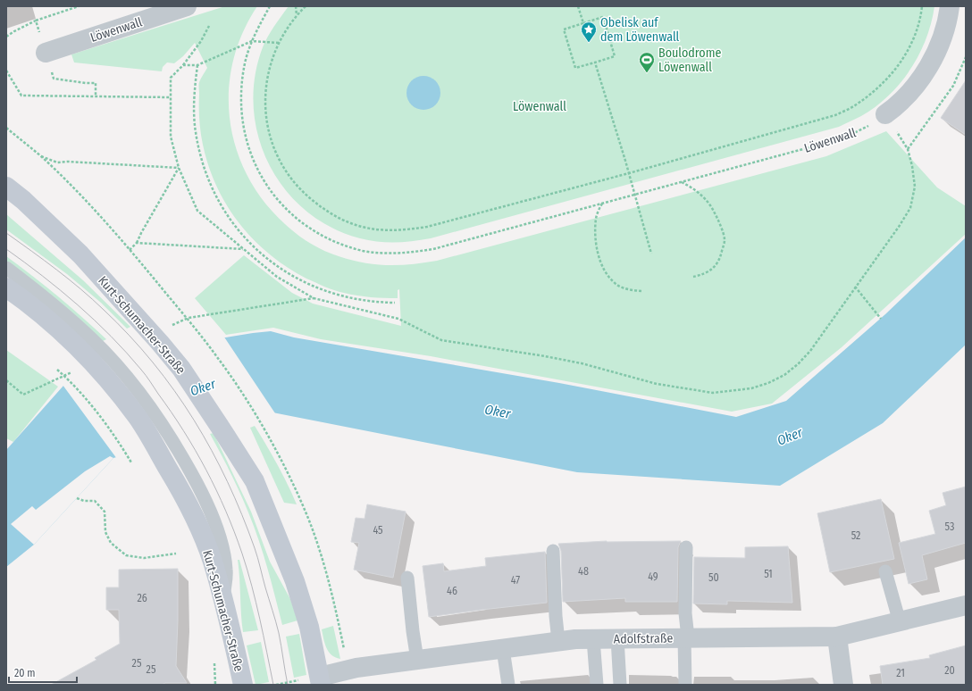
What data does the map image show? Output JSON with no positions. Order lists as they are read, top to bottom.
{
  "streets": {
    "main road": ["Kurt-Schumacher-Straße"],
    "street": ["Löwenwall", "Adolfstraße"]
  },
  "crossings": [
    ["Kurt-Schumacher-Straße", "Adolfstraße"]
  ],
  "water": ["Oker"],
  "parks": ["Löwenwall"],
  "places": {
    "place": ["Obelisk auf dem Löwenwall"],
    "sports": ["Boulodrome Löwenwall"]
  },
  "house_numbers": [
    "53",
    "45",
    "52",
    "48",
    "51",
    "49",
    "50",
    "47",
    "46",
    "26",
    "25",
    "25",
    "20",
    "21"
  ],
  "scale_bar": "20 m"
}
